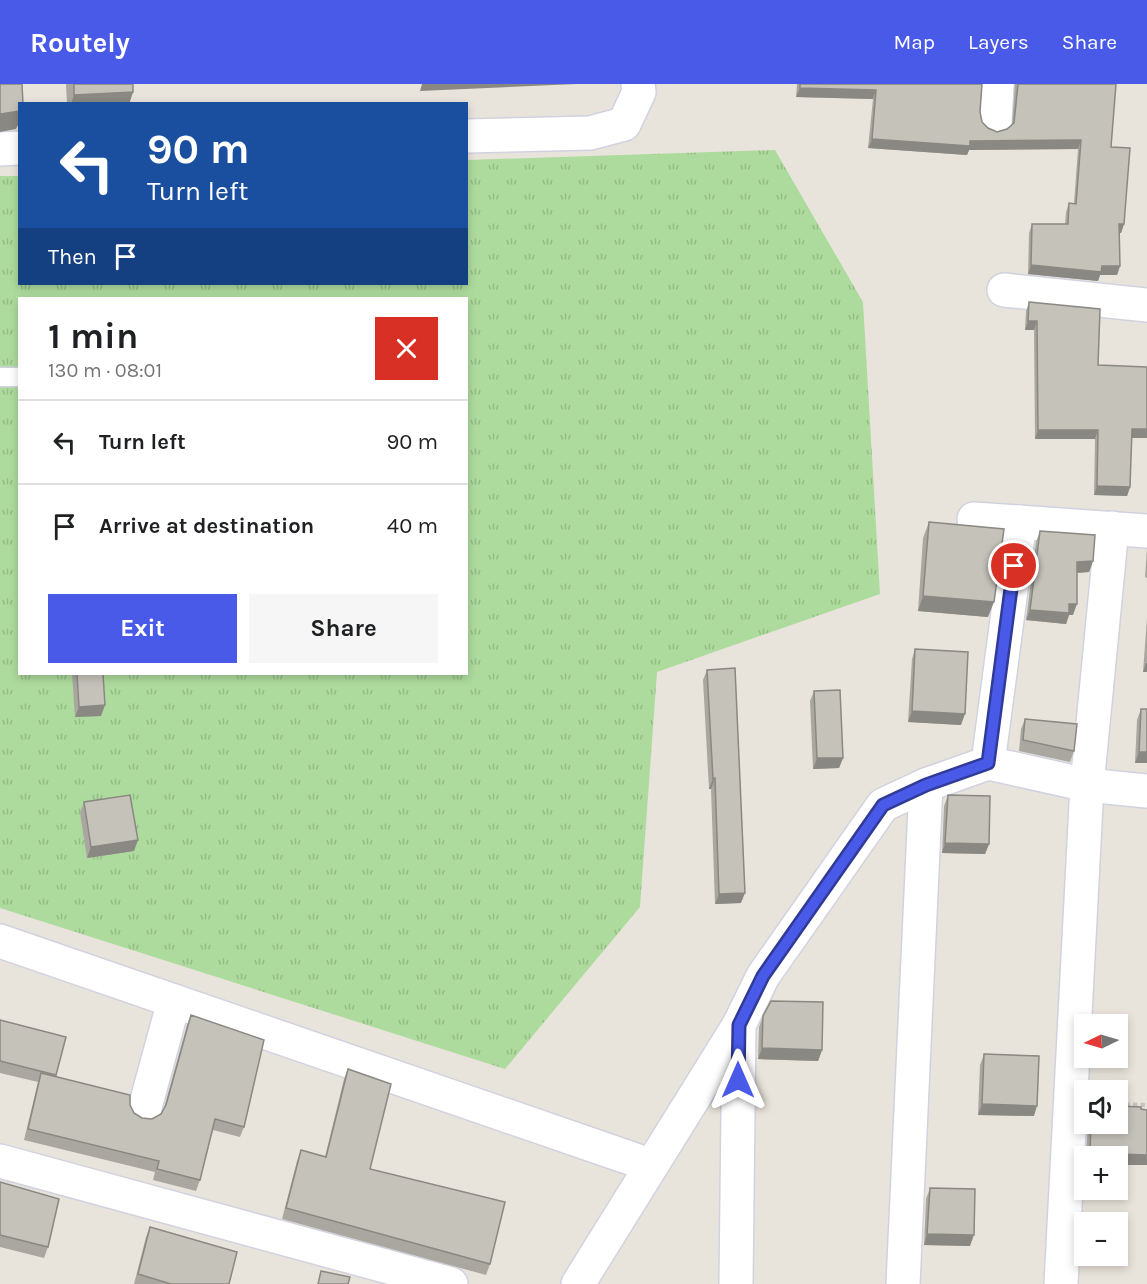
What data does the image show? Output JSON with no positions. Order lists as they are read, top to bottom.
{
  "north": "left",
  "page": {
    "header": "Routely",
    "nav": ["Map", "Layers", "Share"],
    "turn": ["90 m", "Turn left"],
    "then": "Then",
    "heading": ["1 min", "130 m · 08:01"],
    "list": [
      {
        "name": "Turn left",
        "value": "90 m"
      },
      {
        "name": "Arrive at destination",
        "value": "40 m"
      }
    ],
    "buttons": ["Exit", "Share"],
    "map_buttons": ["+", "−"]
  }
}
